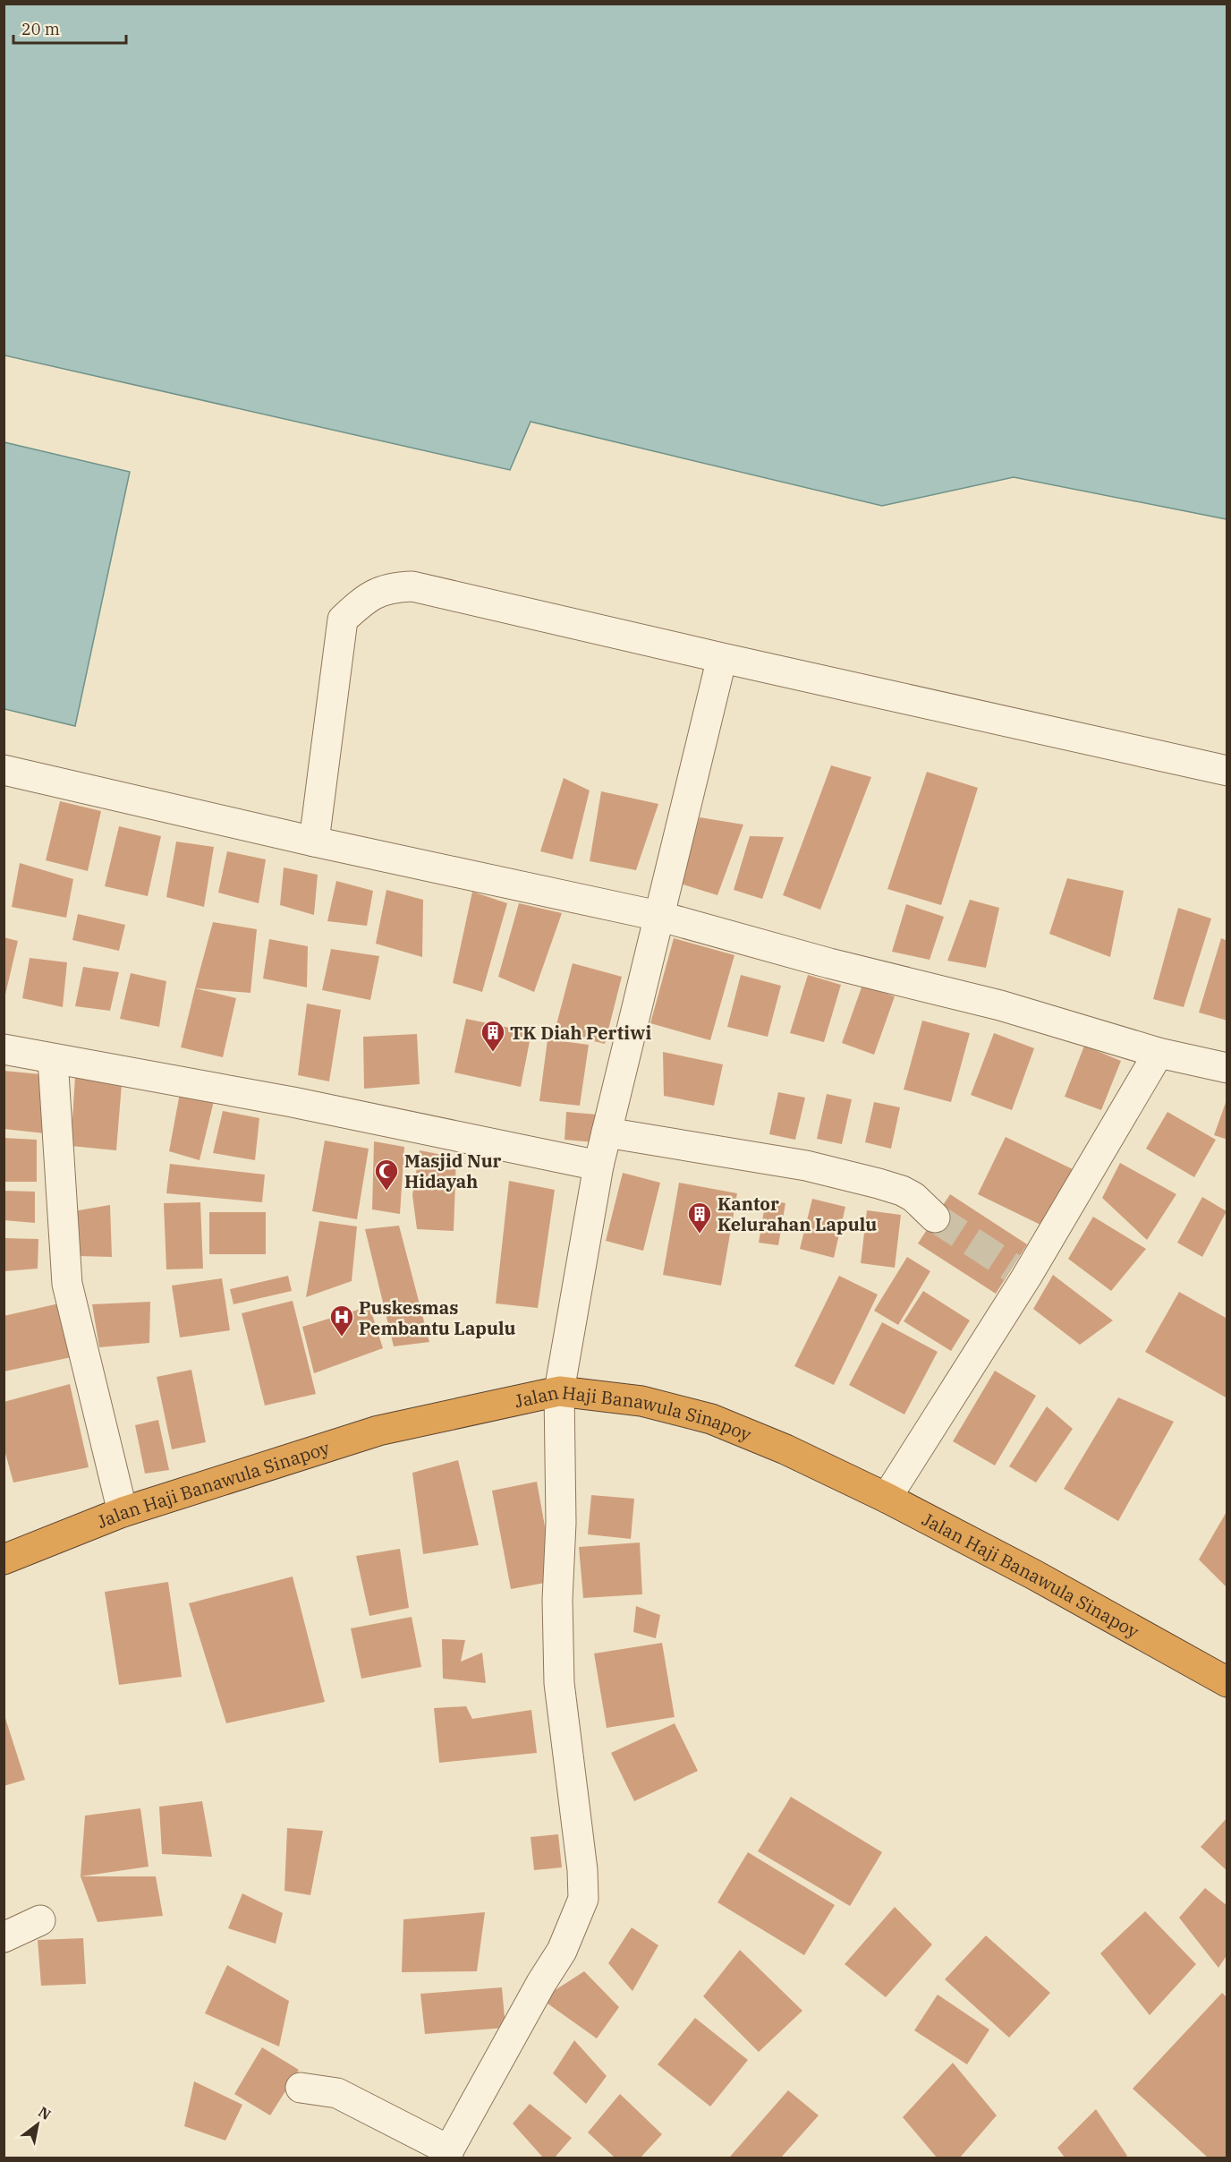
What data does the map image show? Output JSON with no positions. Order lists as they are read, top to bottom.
{
  "streets": {
    "highway": ["Jalan Haji Banawula Sinapoy"]
  },
  "places": {
    "building": ["TK Diah Pertiwi", "Kantor Kelurahan Lapulu"],
    "mosque": ["Masjid Nur Hidayah"],
    "hospital": ["Puskesmas Pembantu Lapulu"]
  },
  "scale_bar": "20 m",
  "north": "top right"
}
